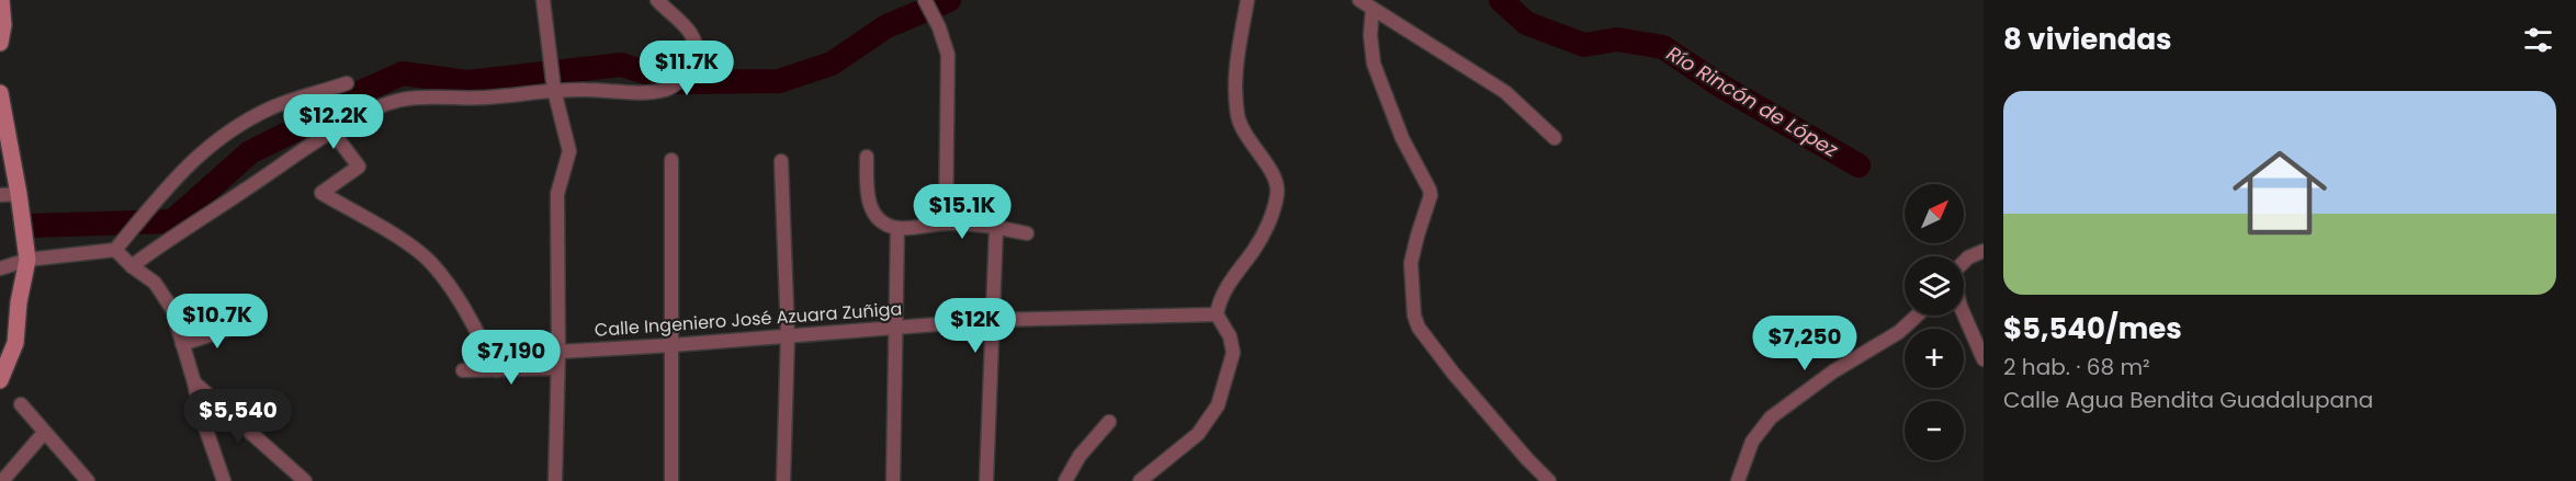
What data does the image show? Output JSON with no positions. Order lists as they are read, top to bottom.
{
  "streets": {
    "street": ["Calle Ingeniero José Azuara Zuñiga"]
  },
  "water": ["Río Rincón de López"],
  "north": "top right",
  "page": {
    "heading": "8 viviendas",
    "price": [
      "$11.7K",
      "$12.2K",
      "$15.1K",
      "$10.7K",
      "$12K",
      "$7,250",
      "$7,190",
      "$5,540"
    ],
    "list": [
      {
        "name": "$5,540/mes",
        "note": "2 hab. · 68 m² · Calle Agua Bendita Guadalupana"
      }
    ],
    "map_buttons": ["+", "−"]
  }
}
